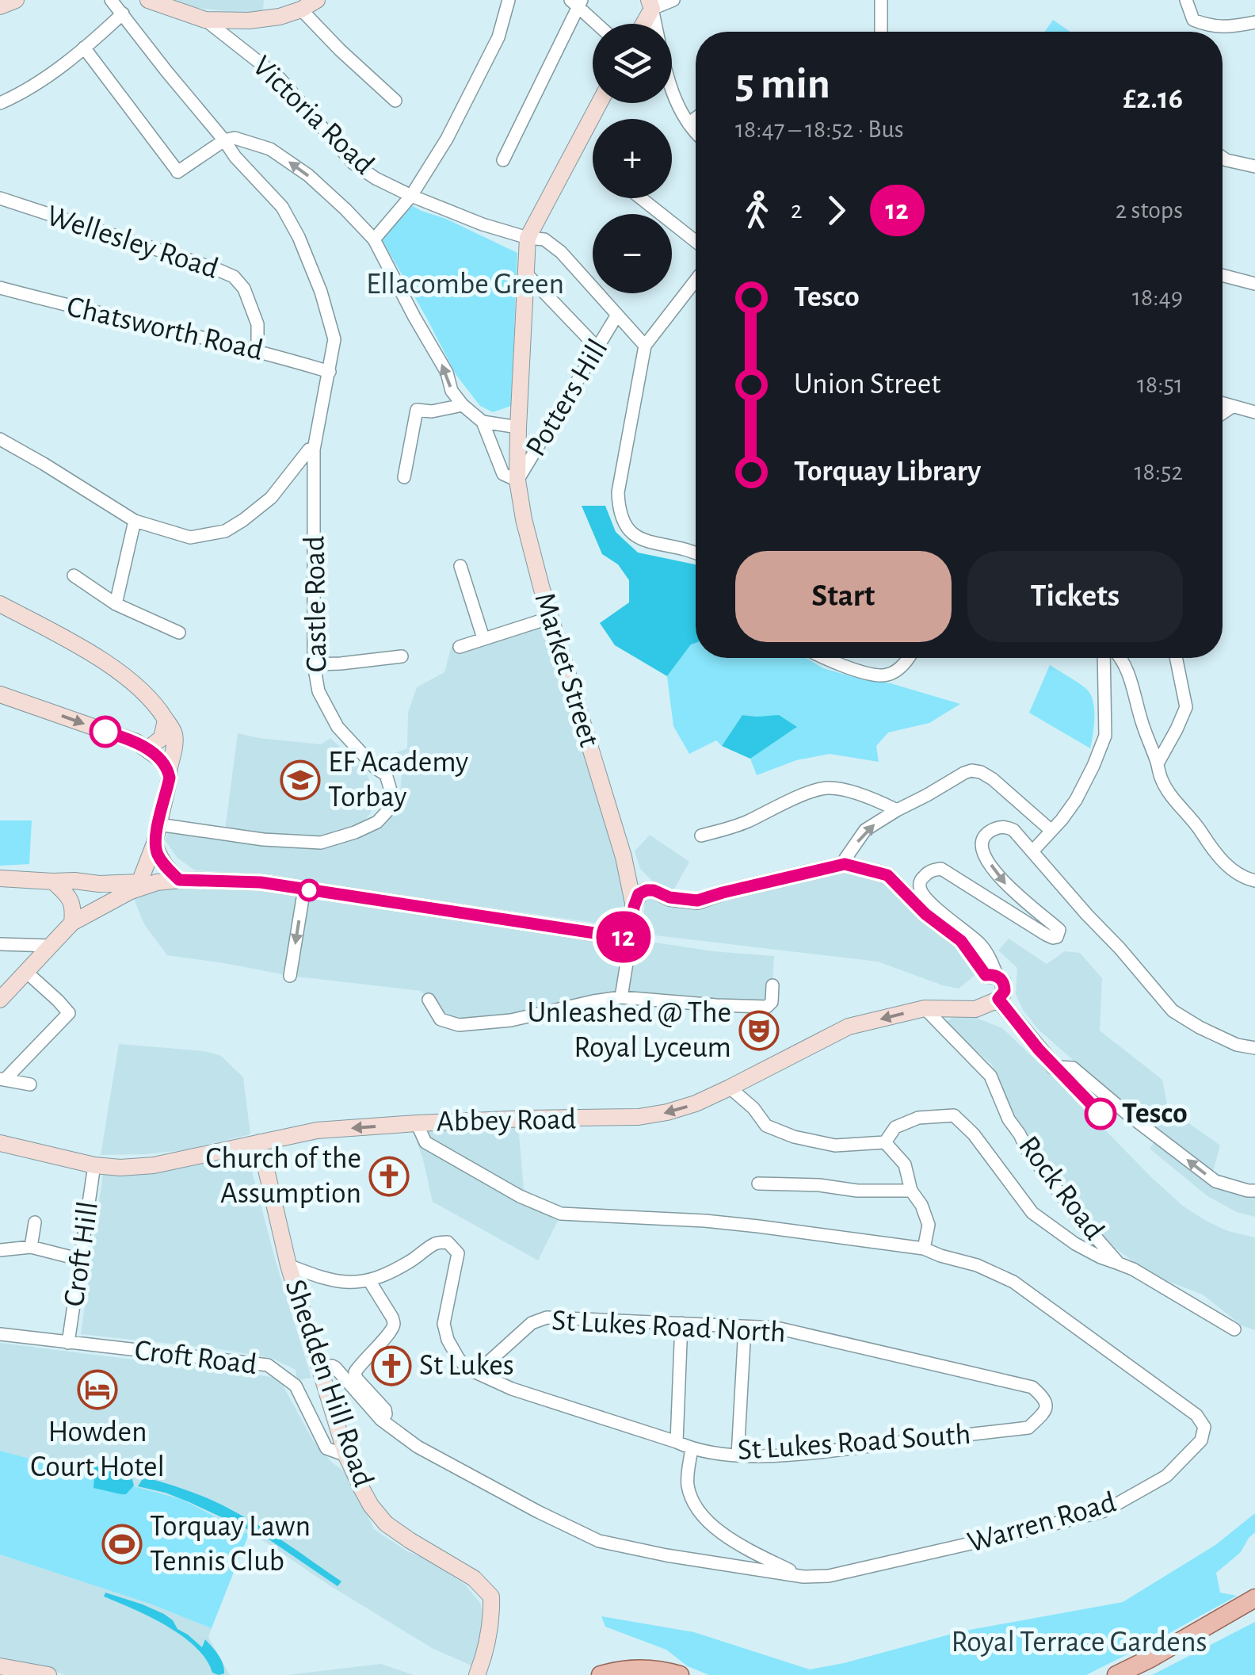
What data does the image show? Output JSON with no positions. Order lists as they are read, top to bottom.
{
  "streets": {
    "street": [
      "Victoria Road",
      "Wellesley Road",
      "Chatsworth Road",
      "Potters Hill",
      "Castle Road",
      "Market Street",
      "Abbey Road",
      "Rock Road",
      "Croft Hill",
      "St Lukes Road North",
      "Croft Road",
      "Shedden Hill Road",
      "St Lukes Road South",
      "Warren Road"
    ]
  },
  "crossings": [
    ["Victoria Road", "Potters Hill"],
    ["Victoria Road", "Market Street"],
    ["Wellesley Road", "Chatsworth Road"],
    ["Chatsworth Road", "Castle Road"],
    ["Potters Hill", "Market Street"],
    ["Abbey Road", "Rock Road"],
    ["Abbey Road", "Croft Hill"],
    ["Abbey Road", "Shedden Hill Road"],
    ["Abbey Road", "Warren Road"],
    ["Croft Hill", "Croft Road"],
    ["St Lukes Road North", "St Lukes Road South"],
    ["Croft Road", "Shedden Hill Road"],
    ["Shedden Hill Road", "Warren Road"]
  ],
  "parks": ["Ellacombe Green", "Royal Terrace Gardens"],
  "places": {
    "school or university": ["EF Academy Torbay"],
    "theatre": ["Unleashed @ The Royal Lyceum"],
    "other": ["Tesco"],
    "church": ["Church of the Assumption", "St Lukes"],
    "hotel": ["Howden Court Hotel"],
    "sports": ["Torquay Lawn Tennis Club"]
  },
  "lines": ["bus line 12"],
  "page": {
    "on_map": "12",
    "map_buttons": ["+", "−"],
    "heading": ["5 min", "18:47 – 18:52 · Bus", "£2.16"],
    "legs": ["2", "12", "2 stops"],
    "list": [
      {
        "name": "Tesco",
        "value": "18:49"
      },
      {
        "name": "Union Street",
        "value": "18:51"
      },
      {
        "name": "Torquay Library",
        "value": "18:52"
      }
    ],
    "buttons": ["Start", "Tickets"]
  }
}
